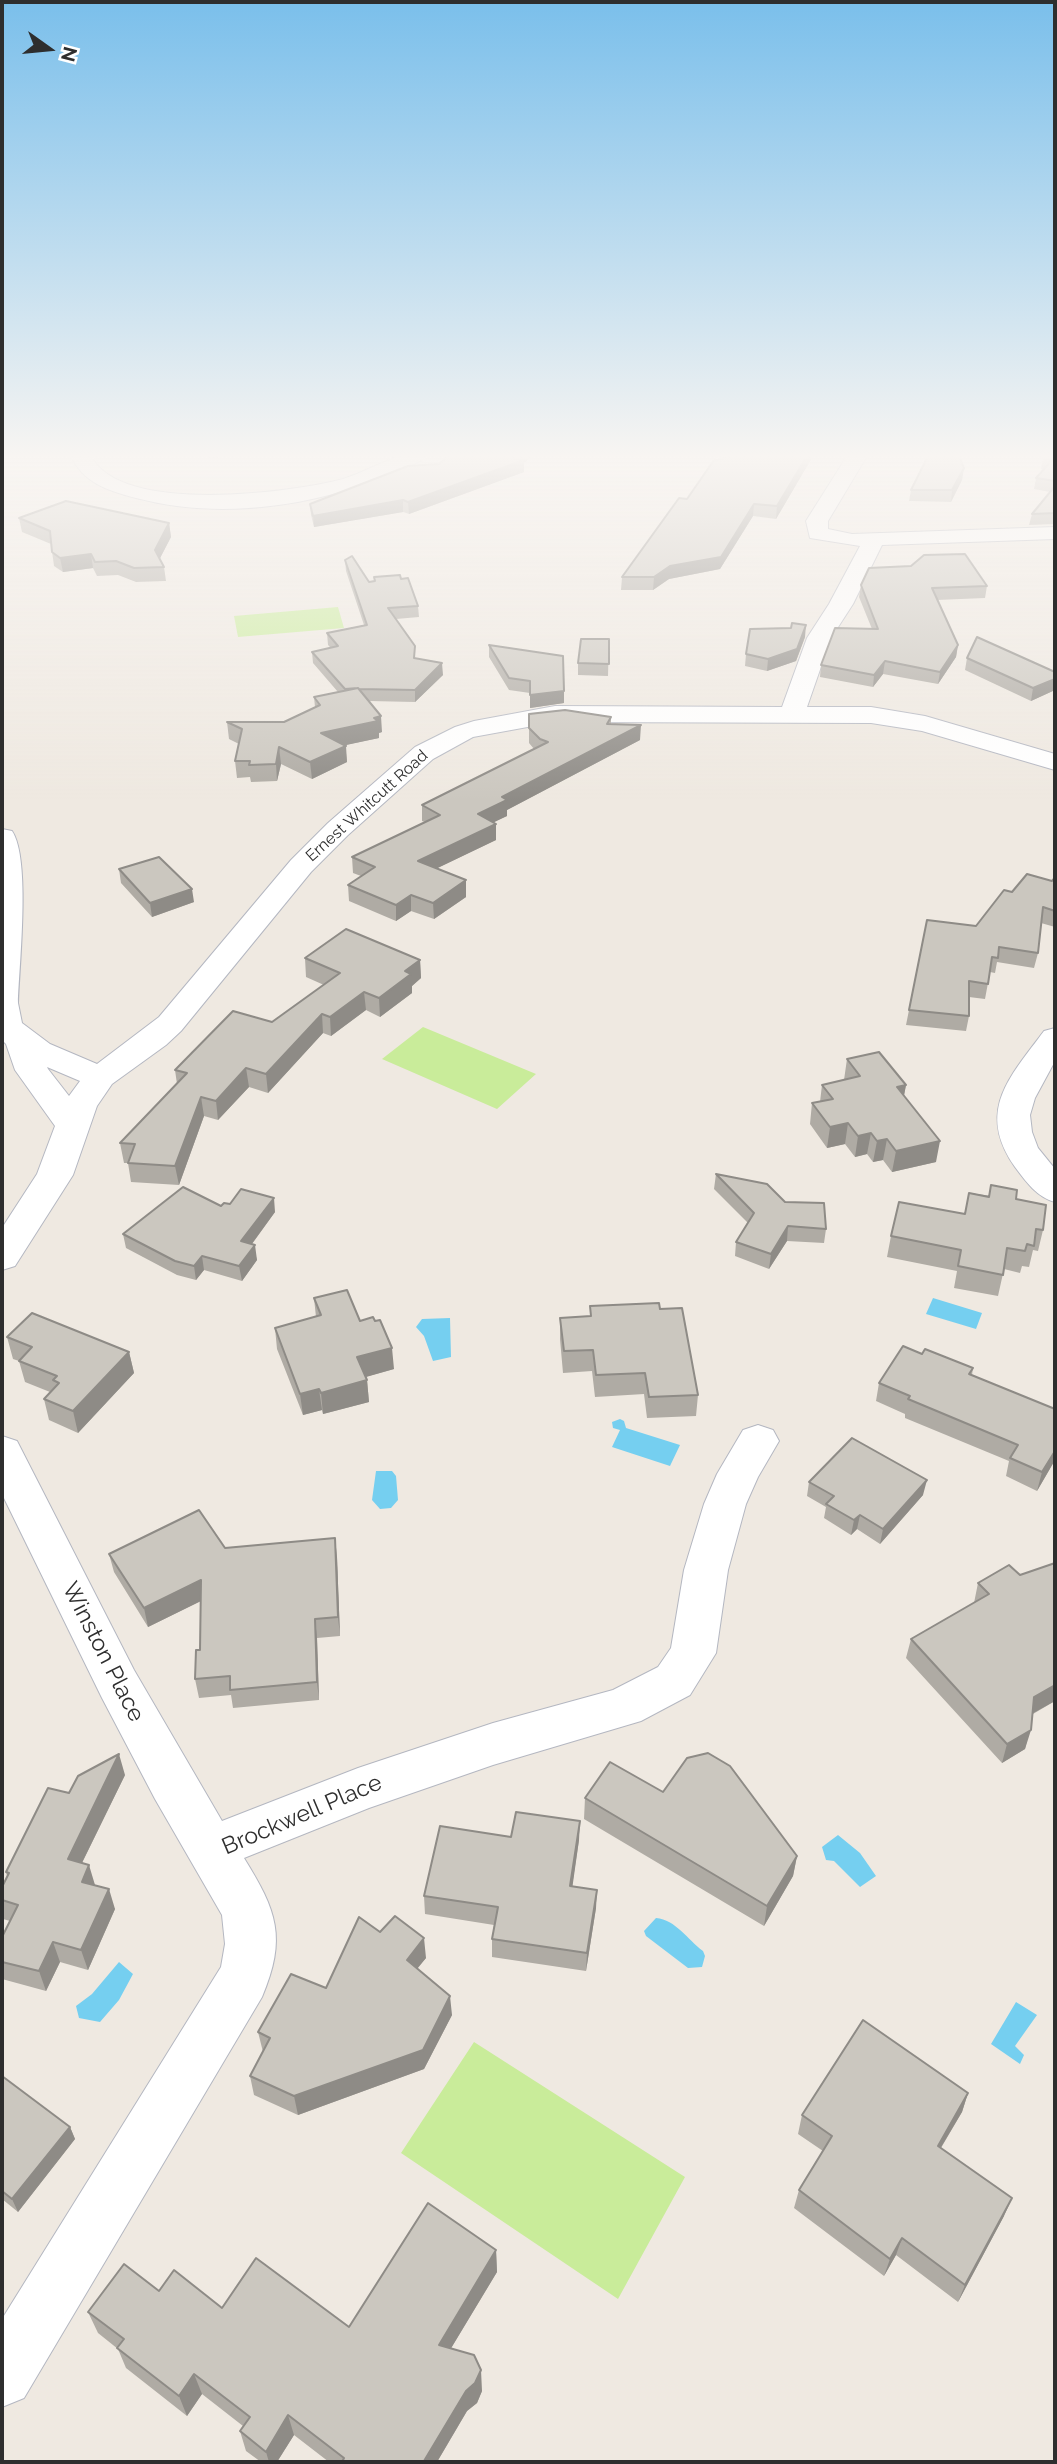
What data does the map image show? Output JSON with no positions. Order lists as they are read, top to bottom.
{
  "streets": {
    "street": ["Ernest Whitcutt Road", "Winston Place", "Brockwell Place"]
  },
  "crossings": [
    ["Winston Place", "Brockwell Place"]
  ],
  "north": "right"
}
